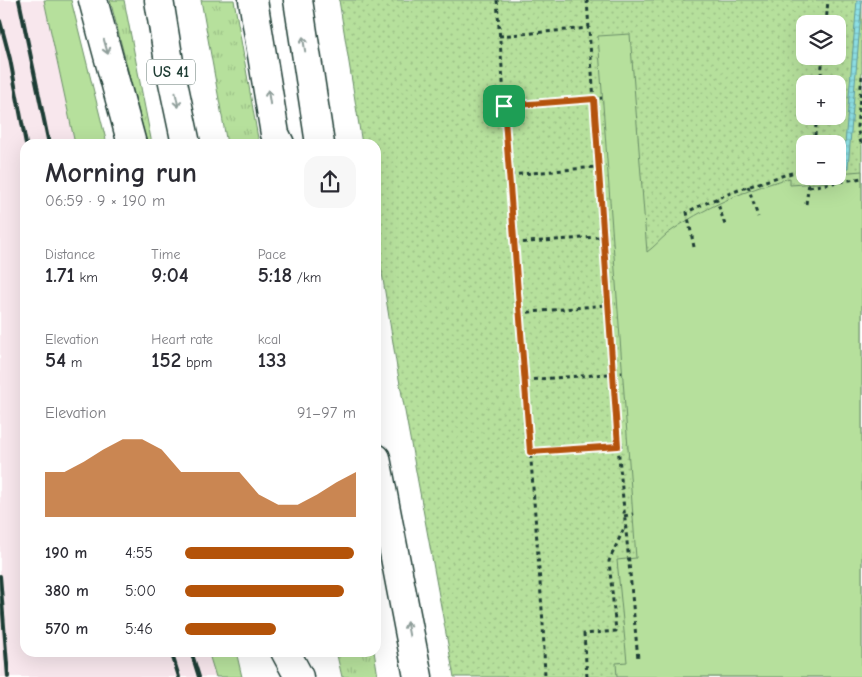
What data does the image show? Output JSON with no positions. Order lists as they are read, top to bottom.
{
  "streets": {
    "highway": ["US 41"]
  },
  "page": {
    "map_buttons": ["+", "−"],
    "heading": ["Morning run", "06:59 · 9 × 190 m"],
    "stats": [
      ["Distance", "1.71 km"],
      ["Time", "9:04"],
      ["Pace", "5:18 /km"],
      ["Elevation", "54 m"],
      ["Heart rate", "152 bpm"],
      ["kcal", "133"]
    ],
    "chart": ["Elevation", "91–97 m"],
    "list": [
      {
        "name": "190 m",
        "note": "4:55"
      },
      {
        "name": "380 m",
        "note": "5:00"
      },
      {
        "name": "570 m",
        "note": "5:46"
      }
    ]
  }
}
